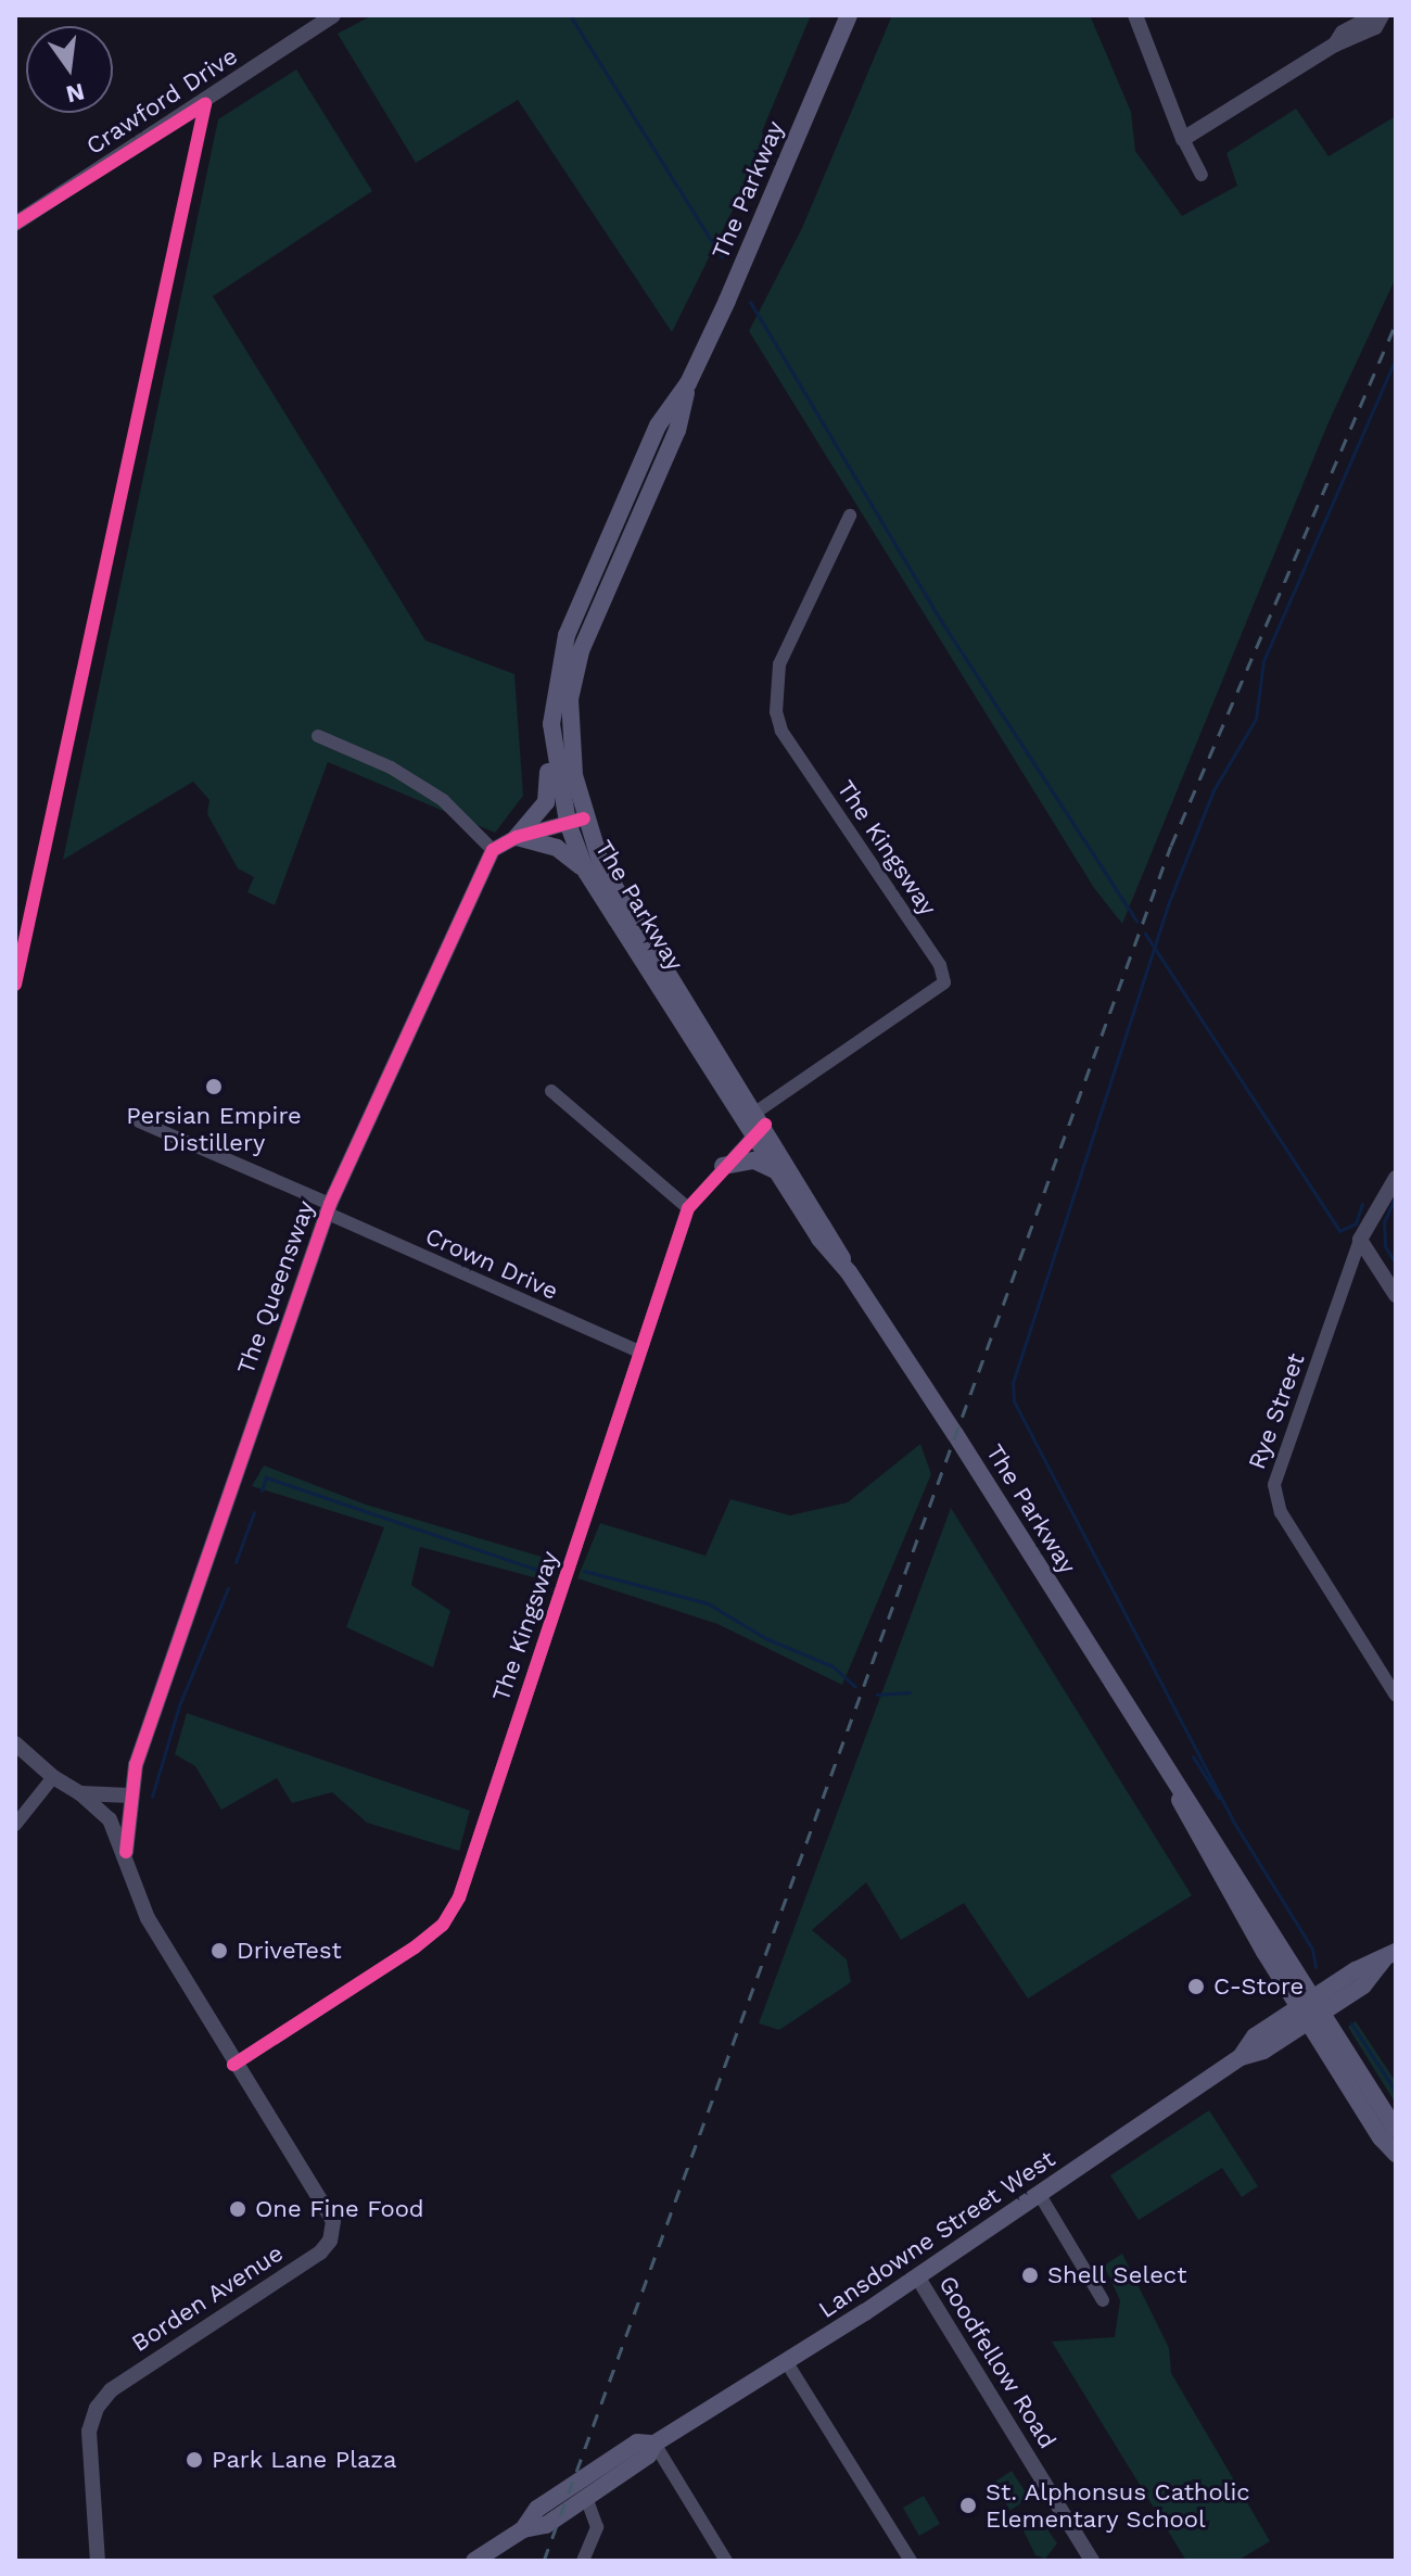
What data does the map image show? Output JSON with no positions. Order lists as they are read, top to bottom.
{
  "streets": {
    "main road": ["The Parkway", "Lansdowne Street West"],
    "street": [
      "Crawford Drive",
      "The Kingsway",
      "Crown Drive",
      "The Queensway",
      "Rye Street",
      "Borden Avenue",
      "Goodfellow Road"
    ]
  },
  "crossings": [
    ["The Parkway", "The Kingsway"],
    ["The Parkway", "Lansdowne Street West"],
    ["The Kingsway", "Crown Drive"],
    ["The Kingsway", "Borden Avenue"],
    ["Crown Drive", "The Queensway"],
    ["Lansdowne Street West", "Goodfellow Road"]
  ],
  "places": [
    "Persian Empire Distillery",
    "DriveTest",
    "C-Store",
    "One Fine Food",
    "Shell Select",
    "Park Lane Plaza",
    "St. Alphonsus Catholic Elementary School"
  ],
  "north": "bottom"
}
